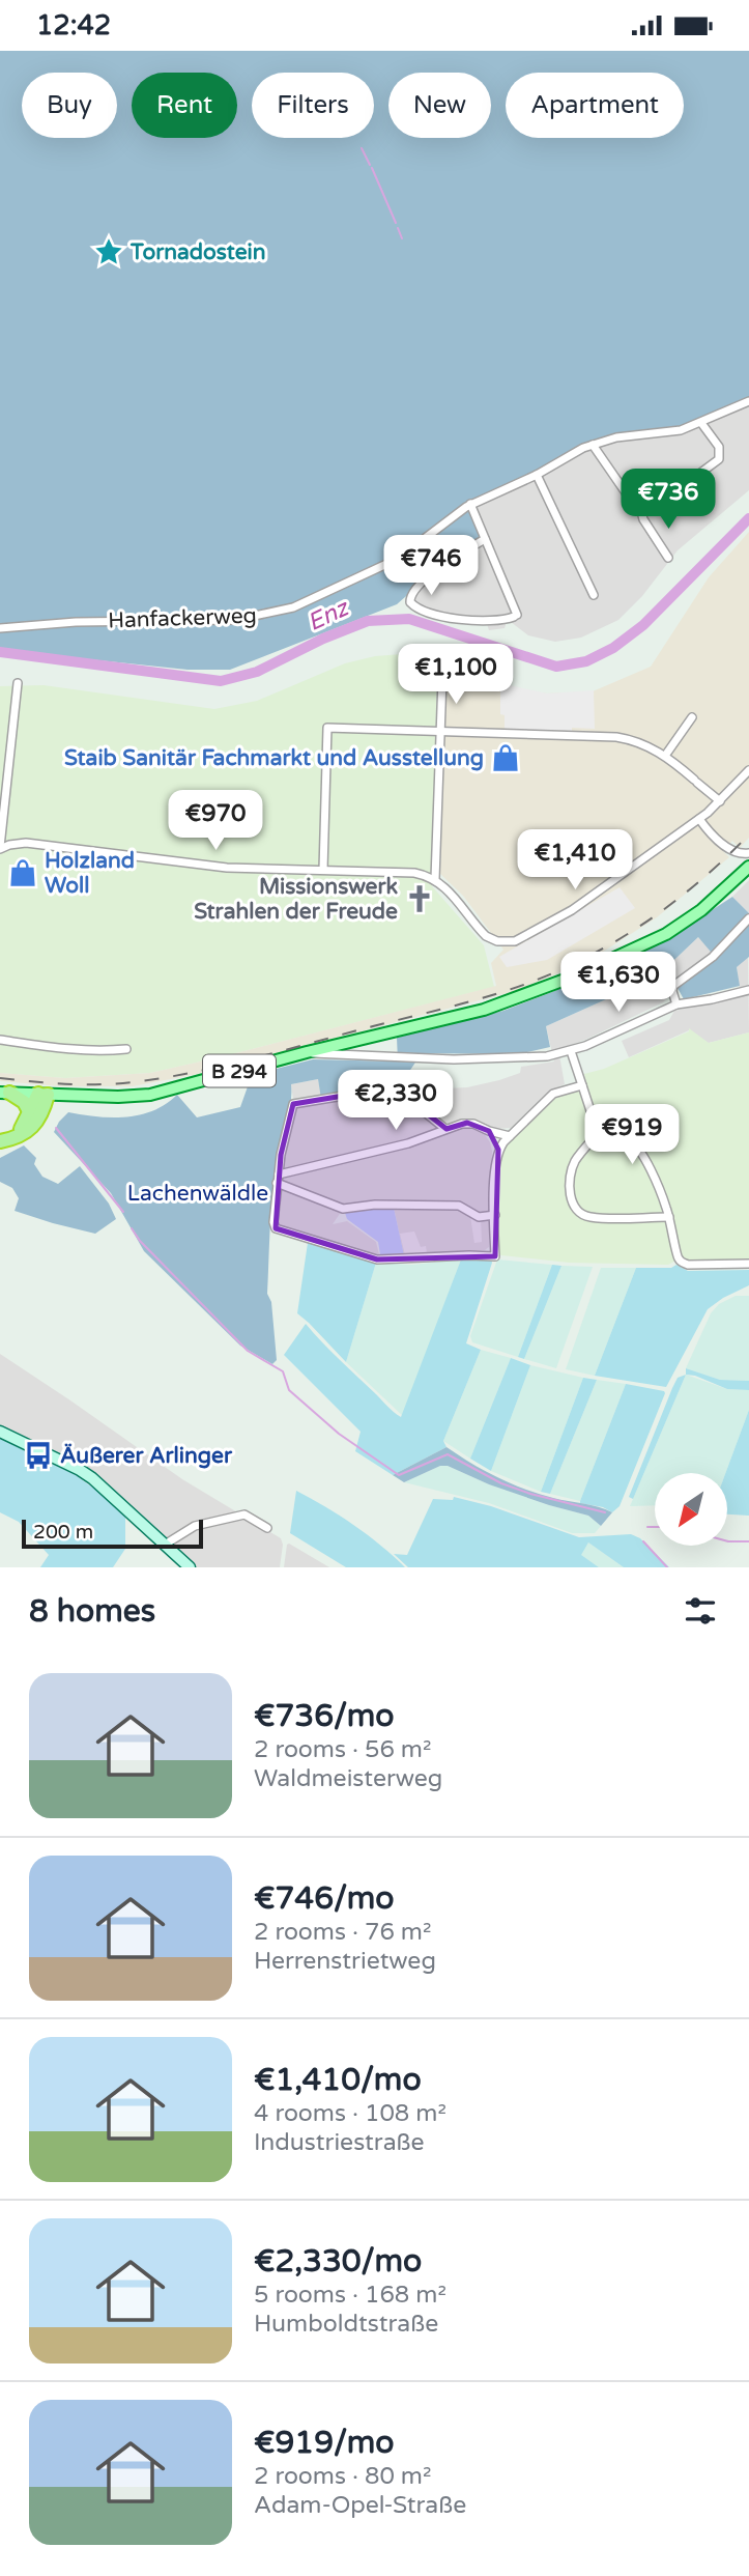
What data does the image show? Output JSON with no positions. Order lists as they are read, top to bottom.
{
  "streets": {
    "main road": ["B 294"],
    "street": ["Hanfackerweg"]
  },
  "water": ["Enz"],
  "parks": ["Lachenwäldle"],
  "places": {
    "place": ["Tornadostein"],
    "shop": ["Staib Sanitär Fachmarkt und Ausstellung", "Holzland Woll"],
    "church": ["Missionswerk Strahlen der Freude"],
    "bus stop": ["Äußerer Arlinger"]
  },
  "scale_bar": "200 m",
  "north": "bottom left",
  "page": {
    "status": "12:42",
    "chip": [
      "Buy",
      "Rent",
      "Filters",
      "New",
      "Apartment"
    ],
    "price": [
      "€736",
      "€746",
      "€1,100",
      "€970",
      "€1,410",
      "€1,630",
      "€2,330",
      "€919"
    ],
    "scale": "200 m",
    "heading": "8 homes",
    "list": [
      {
        "name": "€736/mo",
        "note": "2 rooms · 56 m² · Waldmeisterweg"
      },
      {
        "name": "€746/mo",
        "note": "2 rooms · 76 m² · Herrenstrietweg"
      },
      {
        "name": "€1,410/mo",
        "note": "4 rooms · 108 m² · Industriestraße"
      },
      {
        "name": "€2,330/mo",
        "note": "5 rooms · 168 m² · Humboldtstraße"
      },
      {
        "name": "€919/mo",
        "note": "2 rooms · 80 m² · Adam-Opel-Straße"
      }
    ]
  }
}
